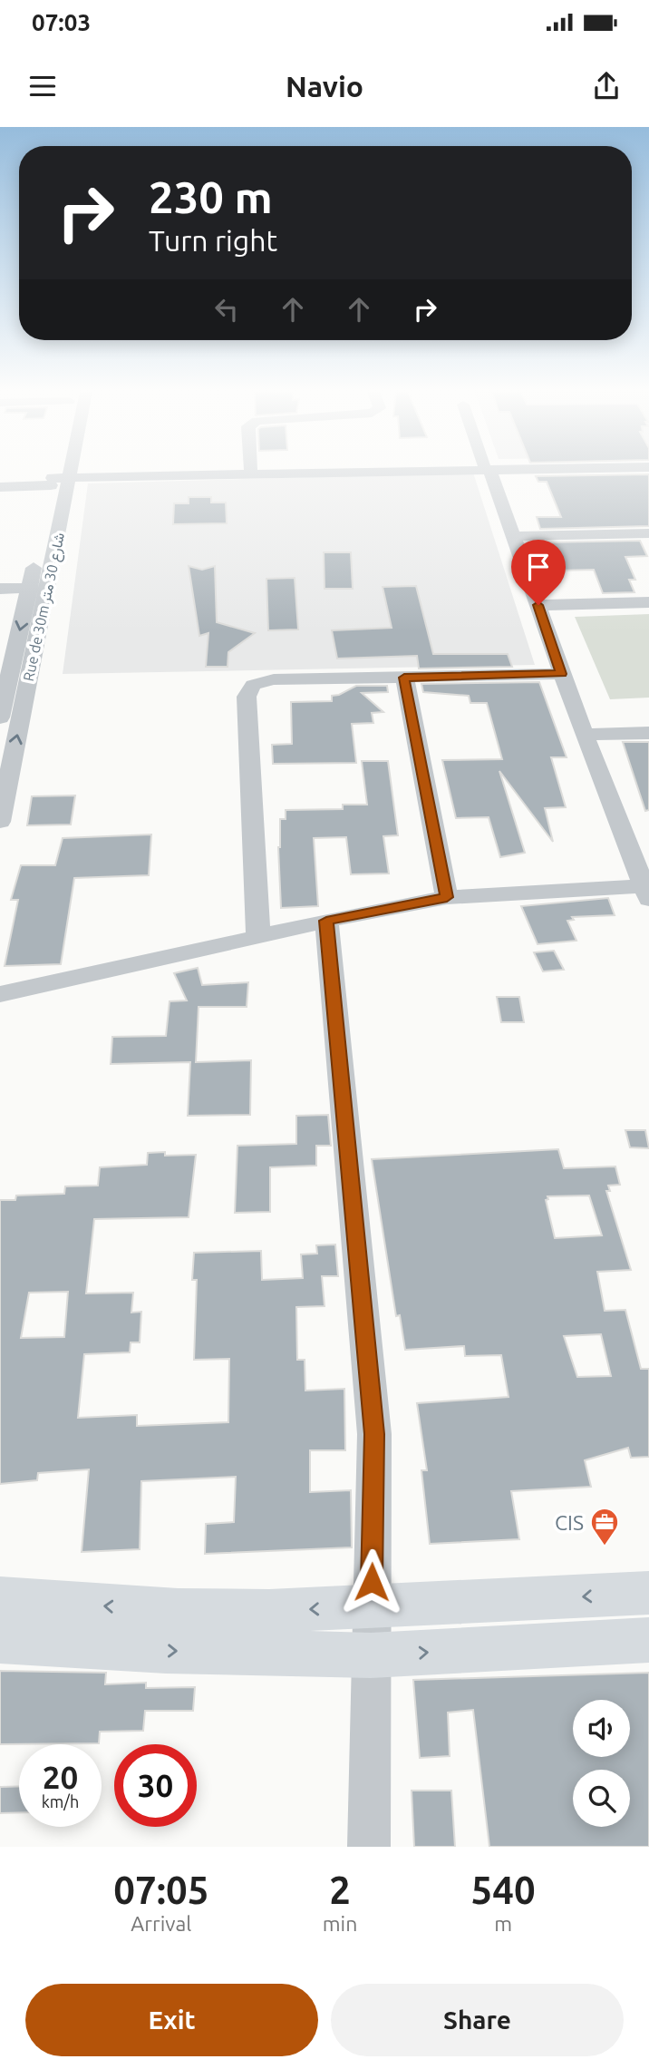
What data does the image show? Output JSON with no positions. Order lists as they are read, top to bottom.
{
  "streets": {
    "street": ["Rue de 30m شارع 30 متر"]
  },
  "places": {
    "office": ["CIS"]
  },
  "page": {
    "status": "07:03",
    "header": "Navio",
    "turn": ["230 m", "Turn right"],
    "speed": "20 km/h",
    "limit": "30",
    "eta": [
      "07:05",
      "Arrival",
      "2",
      "min",
      "540",
      "m"
    ],
    "buttons": ["Exit", "Share"]
  }
}
